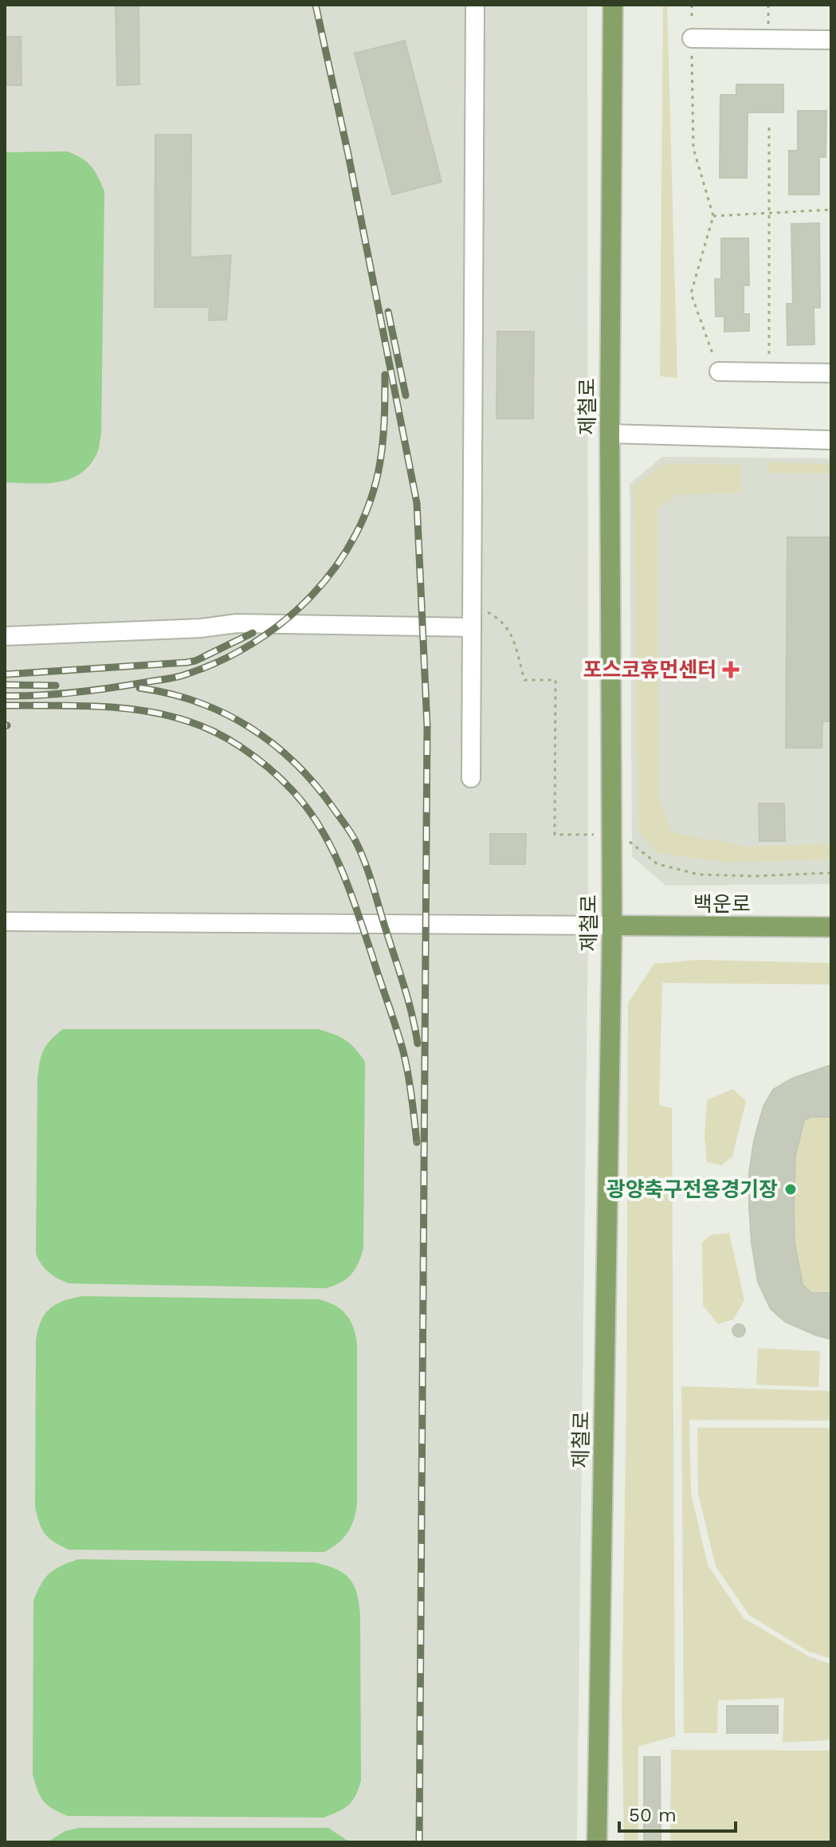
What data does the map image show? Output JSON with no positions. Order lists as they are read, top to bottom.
{
  "streets": {
    "main road": ["제철로", "백운로"]
  },
  "crossings": [
    ["제철로", "백운로"]
  ],
  "places": {
    "health": ["포스코휴먼센터"],
    "other": ["광양축구전용경기장"]
  },
  "scale_bar": "50 m"
}
